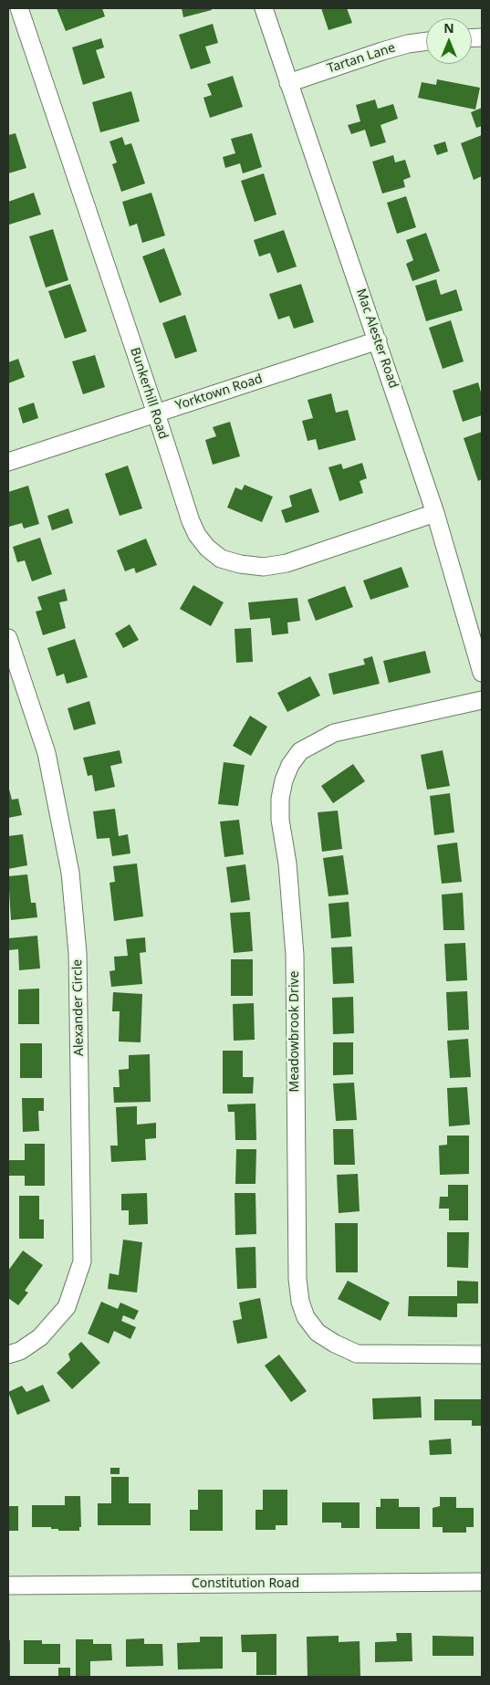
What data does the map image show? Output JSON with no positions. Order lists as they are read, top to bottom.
{
  "streets": {
    "street": [
      "Tartan Lane",
      "Mac Alester Road",
      "Yorktown Road",
      "Bunkerhill Road",
      "Alexander Circle",
      "Meadowbrook Drive",
      "Constitution Road"
    ]
  },
  "crossings": [
    ["Tartan Lane", "Mac Alester Road"],
    ["Mac Alester Road", "Yorktown Road"],
    ["Mac Alester Road", "Bunkerhill Road"],
    ["Yorktown Road", "Bunkerhill Road"]
  ],
  "north": "top"
}
